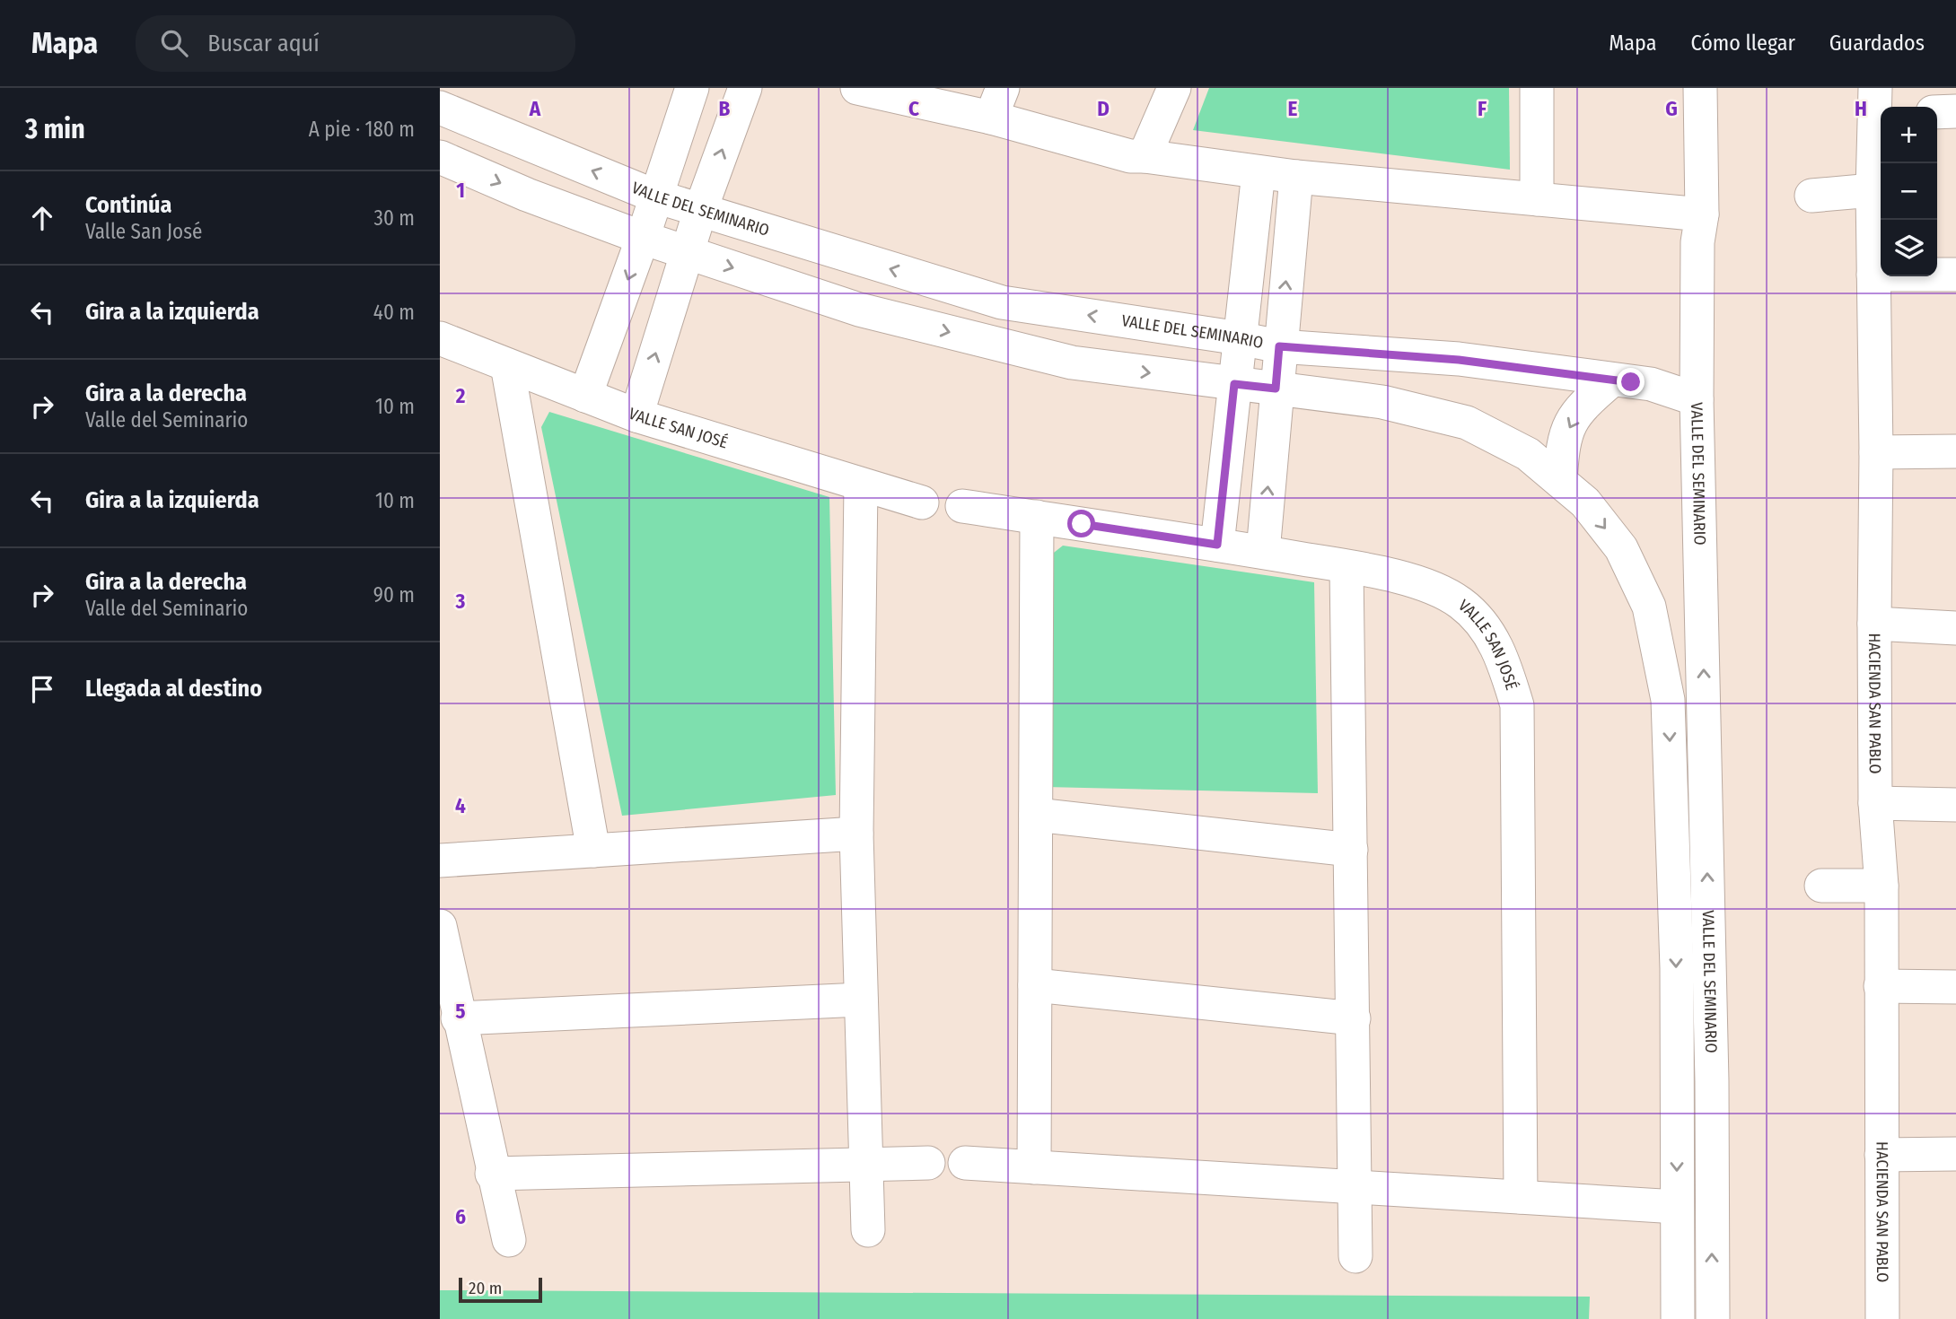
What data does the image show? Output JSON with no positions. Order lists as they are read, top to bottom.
{
  "streets": {
    "street": ["VALLE DEL SEMINARIO", "VALLE SAN JOSÉ", "HACIENDA SAN PABLO"]
  },
  "one_way": ["VALLE DEL SEMINARIO"],
  "scale_bar": "20 m",
  "page": {
    "header": "Mapa",
    "search": "Buscar aquí",
    "nav": ["Mapa", "Cómo llegar", "Guardados"],
    "heading": ["3 min", "A pie · 180 m"],
    "map_buttons": ["+", "−"],
    "list": [
      ["Continúa", "Valle San José", "30 m"],
      ["Gira a la izquierda", "40 m"],
      ["Gira a la derecha", "Valle del Seminario", "10 m"],
      ["Gira a la izquierda", "10 m"],
      ["Gira a la derecha", "Valle del Seminario", "90 m"],
      "Llegada al destino"
    ],
    "scale": "20 m"
  },
  "grid": {
    "columns": [
      "A",
      "B",
      "C",
      "D",
      "E",
      "F",
      "G",
      "H"
    ],
    "rows": [
      "1",
      "2",
      "3",
      "4",
      "5",
      "6"
    ]
  }
}
